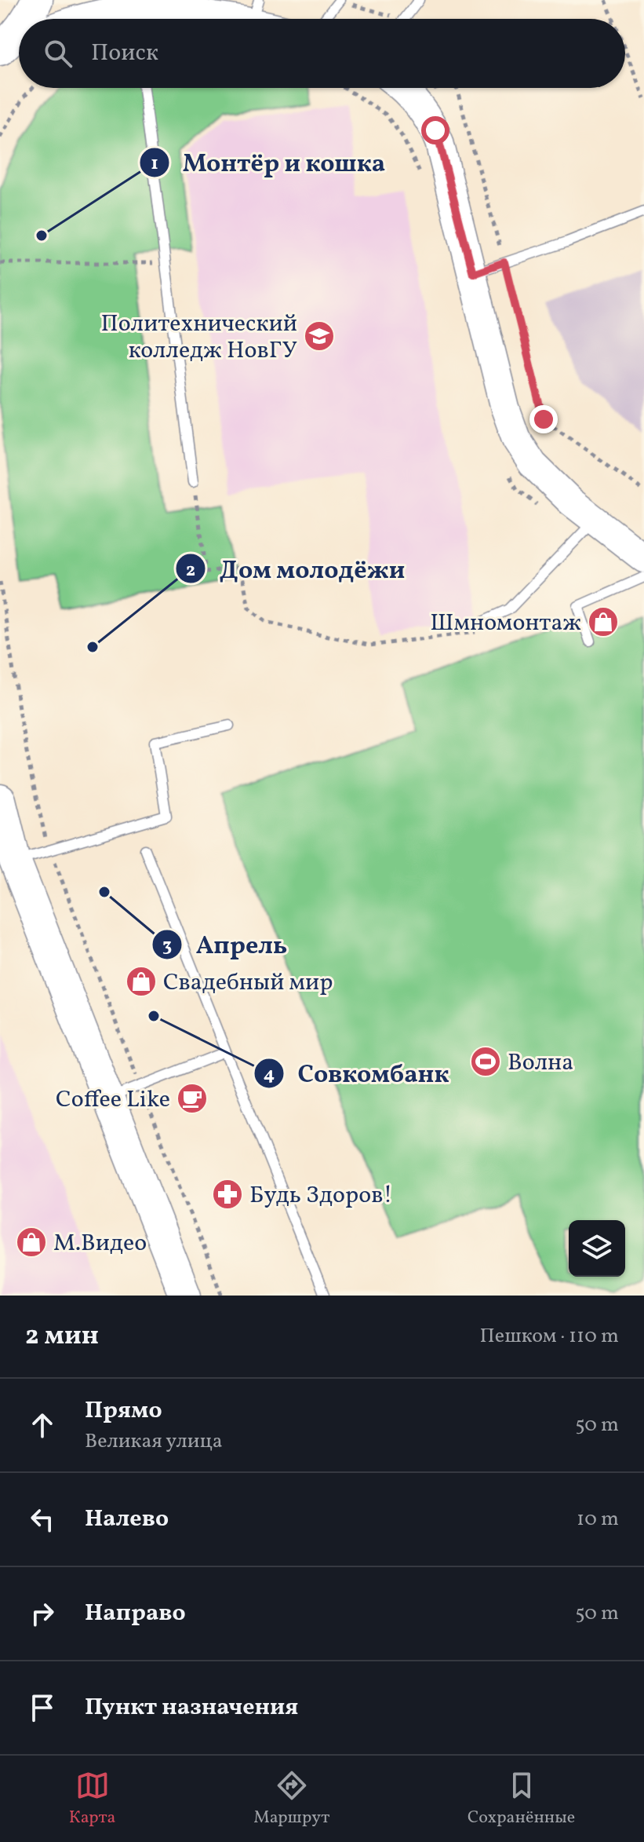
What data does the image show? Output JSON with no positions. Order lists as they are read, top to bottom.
{
  "places": {
    "other": [
      "Монтёр и кошка",
      "Дом молодёжи",
      "Апрель",
      "Совкомбанк"
    ],
    "school or university": ["Политехнический колледж НовГУ"],
    "shop": ["Шмномонтаж", "Свадебный мир", "М.Видео"],
    "sports": ["Волна"],
    "cafe": ["Coffee Like"],
    "pharmacy": ["Будь Здоров!"]
  },
  "page": {
    "search": "Поиск",
    "heading": ["2 мин", "Пешком · 110 m"],
    "list": [
      ["Прямо", "Великая улица", "50 m"],
      ["Налево", "10 m"],
      ["Направо", "50 m"],
      "Пункт назначения"
    ],
    "nav": ["Карта", "Маршрут", "Сохранённые"]
  }
}
